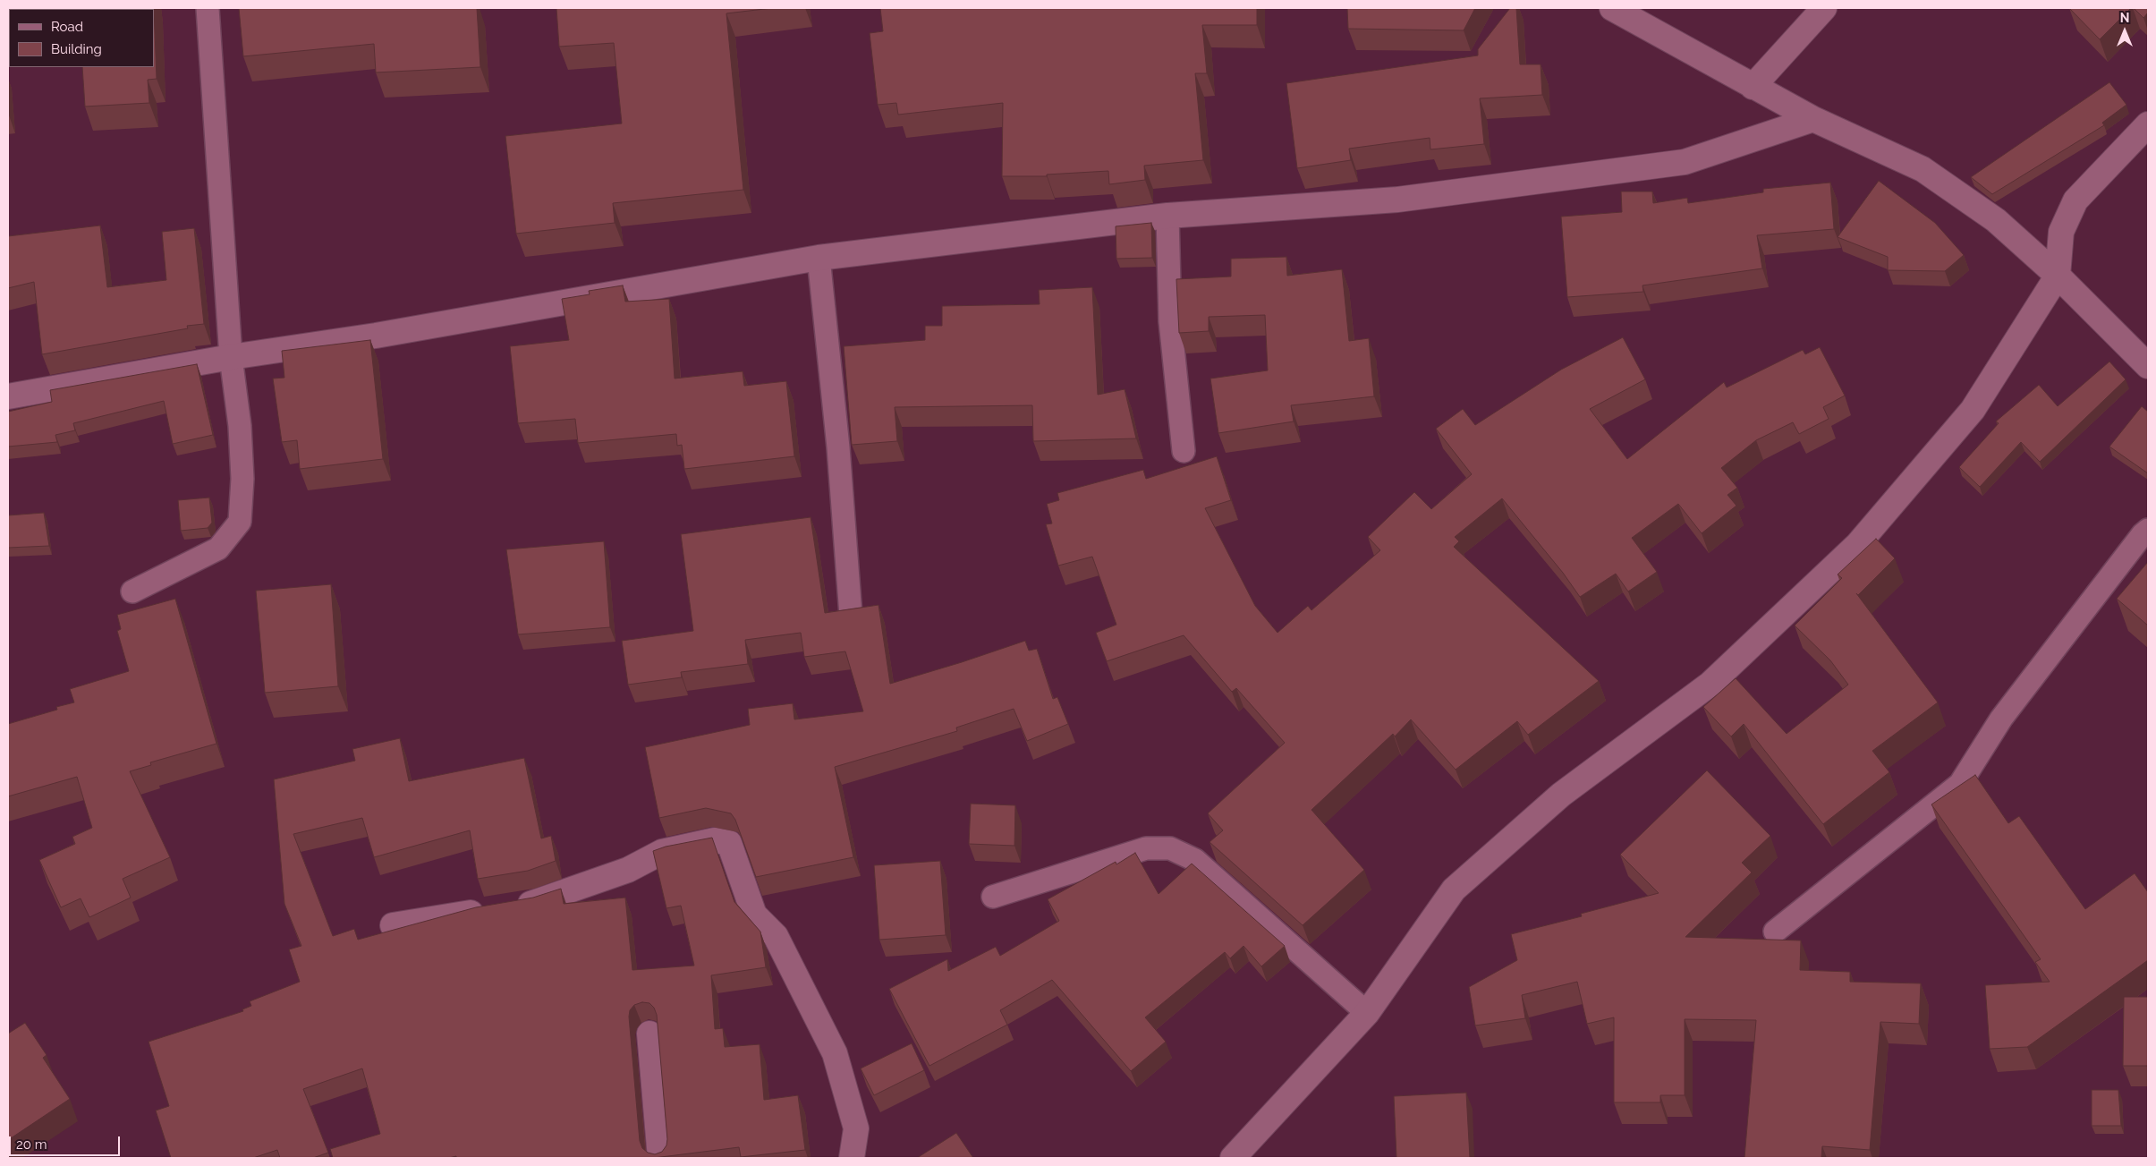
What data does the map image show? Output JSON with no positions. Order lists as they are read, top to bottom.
{
  "legend": ["Road", "Building"],
  "scale_bar": "20 m",
  "north": "top"
}
